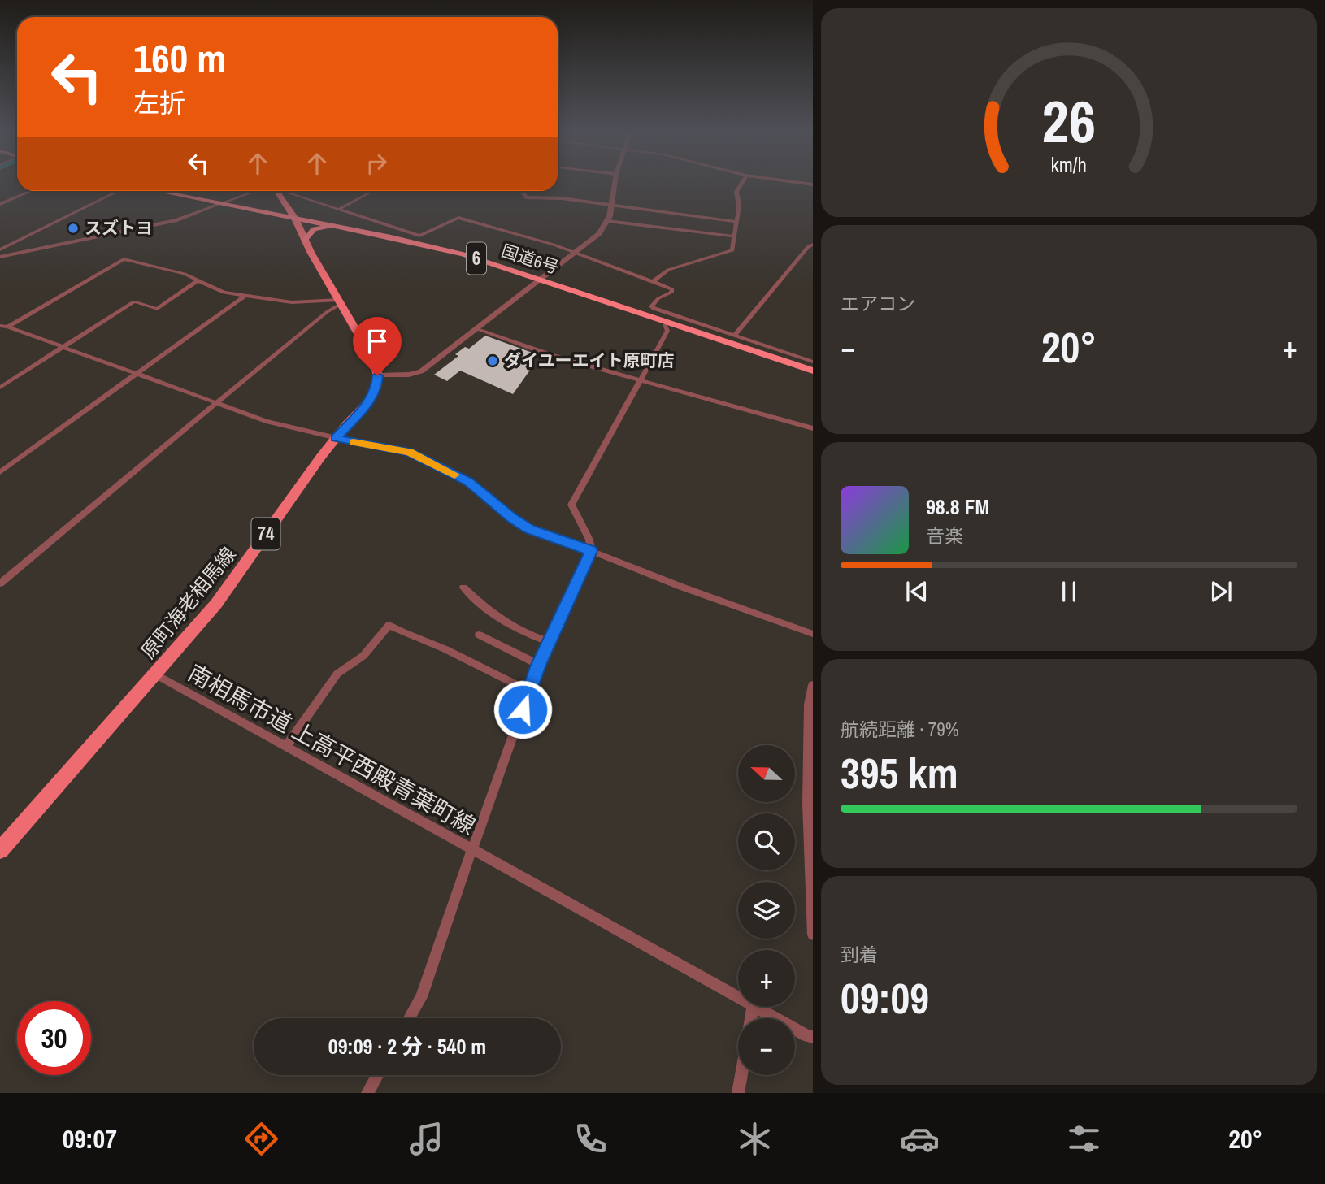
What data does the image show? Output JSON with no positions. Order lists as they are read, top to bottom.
{
  "streets": {
    "highway": ["6", "国道6号"],
    "main road": ["74", "原町海老相馬線"],
    "street": ["南相馬市道 上高平西殿青葉町線"]
  },
  "crossings": [
    ["原町海老相馬線", "南相馬市道 上高平西殿青葉町線"]
  ],
  "places": ["スズトヨ", "ダイユーエイト原町店"],
  "north": "left",
  "page": {
    "turn": ["160 m", "左折"],
    "tile": [
      "エアコン",
      ["航続距離 · 79%", "395 km"],
      ["到着", "09:09"]
    ],
    "heat": ["−", "20°", "+"],
    "song": ["98.8 FM", "音楽"],
    "map_buttons": ["+", "−"],
    "limit": "30",
    "trip": "09:09 · 2 分 · 540 m",
    "tabs": ["09:07", "20°"],
    "gauge": ["26", "km/h"]
  }
}
